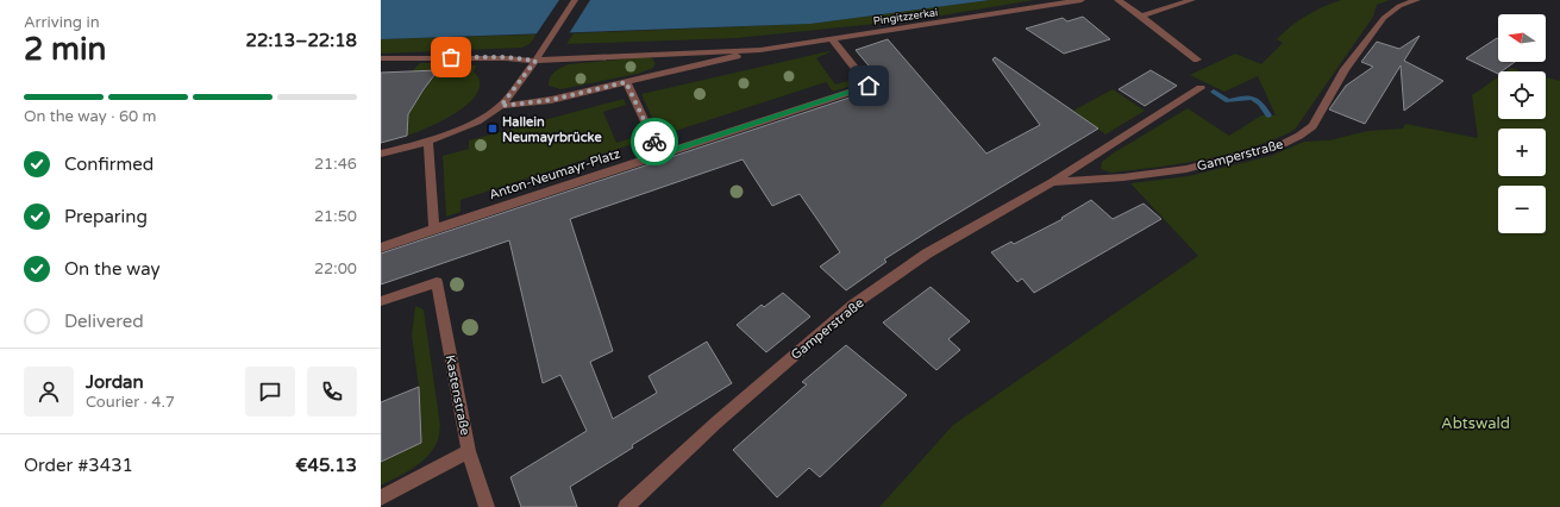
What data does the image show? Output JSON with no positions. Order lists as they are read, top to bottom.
{
  "streets": {
    "street": [
      "Pingitzzerkai",
      "Gamperstraße",
      "Anton-Neumayr-Platz",
      "Kastenstraße"
    ]
  },
  "crossings": [
    ["Pingitzzerkai", "Anton-Neumayr-Platz"]
  ],
  "parks": ["Abtswald"],
  "places": {
    "transit": ["Hallein Neumayrbrücke"]
  },
  "north": "left",
  "page": {
    "heading": ["2 min", "Arriving in", "22:13–22:18"],
    "panel": [
      "Jordan",
      "Courier · 4.7",
      "Order #3431",
      "€45.13"
    ],
    "map_buttons": ["+", "−"],
    "bar": "On the way · 60 m",
    "list": [
      ["Confirmed", "21:46"],
      ["Preparing", "21:50"],
      ["On the way", "22:00"],
      "Delivered"
    ]
  }
}
